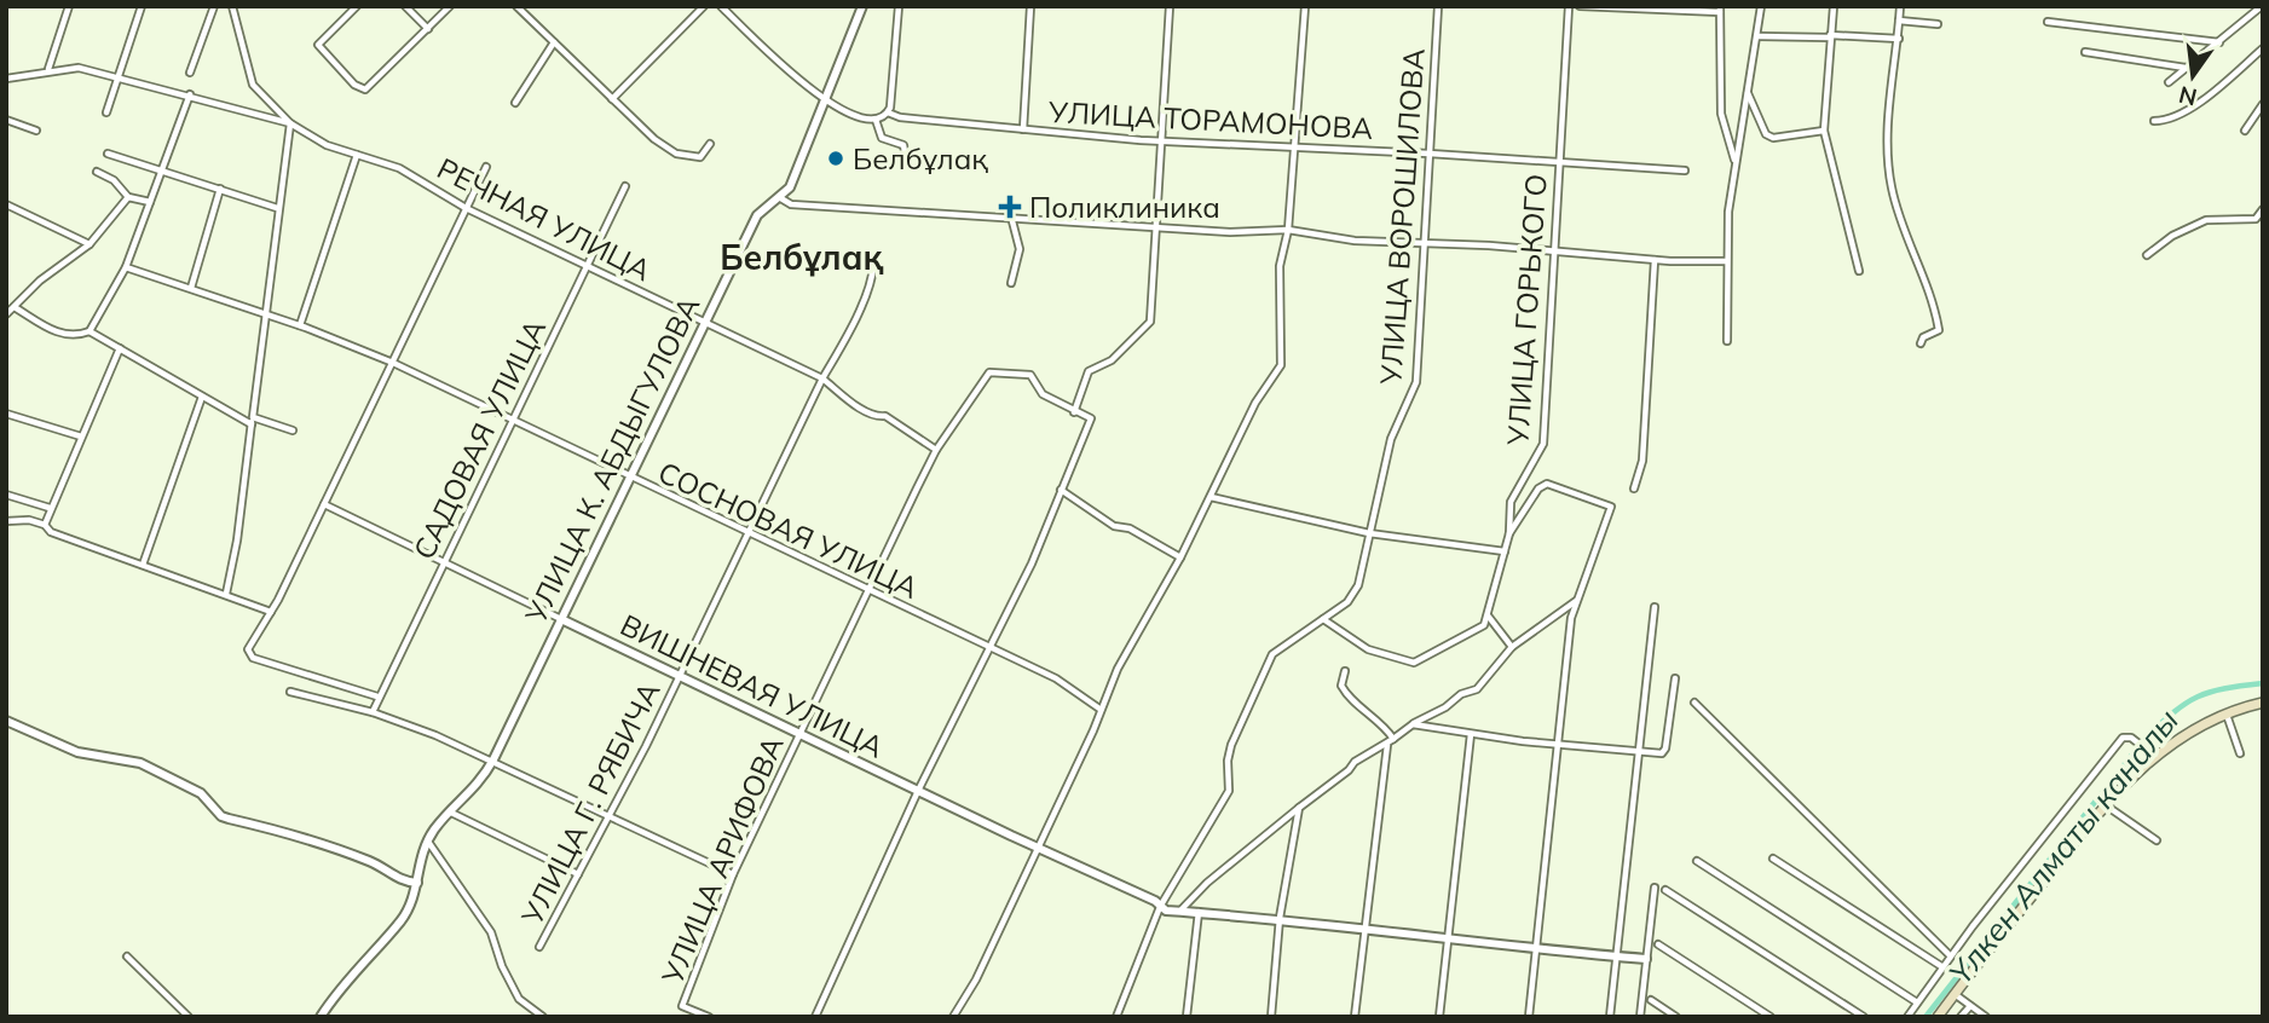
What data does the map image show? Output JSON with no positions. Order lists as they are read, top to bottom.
{
  "streets": {
    "street": [
      "УЛИЦА ТОРАМОНОВА",
      "УЛИЦА ВОРОШИЛОВА",
      "РЕЧНАЯ УЛИЦА",
      "УЛИЦА ГОРЬКОГО",
      "САДОВАЯ УЛИЦА",
      "УЛИЦА К. АБДЫГУЛОВА",
      "СОСНОВАЯ УЛИЦА",
      "ВИШНЕВАЯ УЛИЦА",
      "УЛИЦА Г. РЯБИЧА",
      "УЛИЦА АРИФОВА"
    ]
  },
  "crossings": [
    ["УЛИЦА ТОРАМОНОВА", "УЛИЦА ВОРОШИЛОВА"],
    ["УЛИЦА ТОРАМОНОВА", "УЛИЦА ГОРЬКОГО"],
    ["УЛИЦА ВОРОШИЛОВА", "ВИШНЕВАЯ УЛИЦА"],
    ["РЕЧНАЯ УЛИЦА", "САДОВАЯ УЛИЦА"],
    ["РЕЧНАЯ УЛИЦА", "УЛИЦА К. АБДЫГУЛОВА"],
    ["РЕЧНАЯ УЛИЦА", "УЛИЦА Г. РЯБИЧА"],
    ["РЕЧНАЯ УЛИЦА", "УЛИЦА АРИФОВА"],
    ["САДОВАЯ УЛИЦА", "СОСНОВАЯ УЛИЦА"],
    ["САДОВАЯ УЛИЦА", "ВИШНЕВАЯ УЛИЦА"],
    ["УЛИЦА К. АБДЫГУЛОВА", "СОСНОВАЯ УЛИЦА"],
    ["УЛИЦА К. АБДЫГУЛОВА", "ВИШНЕВАЯ УЛИЦА"],
    ["СОСНОВАЯ УЛИЦА", "УЛИЦА Г. РЯБИЧА"],
    ["СОСНОВАЯ УЛИЦА", "УЛИЦА АРИФОВА"],
    ["ВИШНЕВАЯ УЛИЦА", "УЛИЦА Г. РЯБИЧА"],
    ["ВИШНЕВАЯ УЛИЦА", "УЛИЦА АРИФОВА"]
  ],
  "districts": ["Белбұлақ"],
  "water": ["Үлкен Алматы каналы"],
  "places": {
    "other": ["Белбұлақ"],
    "health": ["Поликлиника"]
  },
  "north": "bottom"
}
